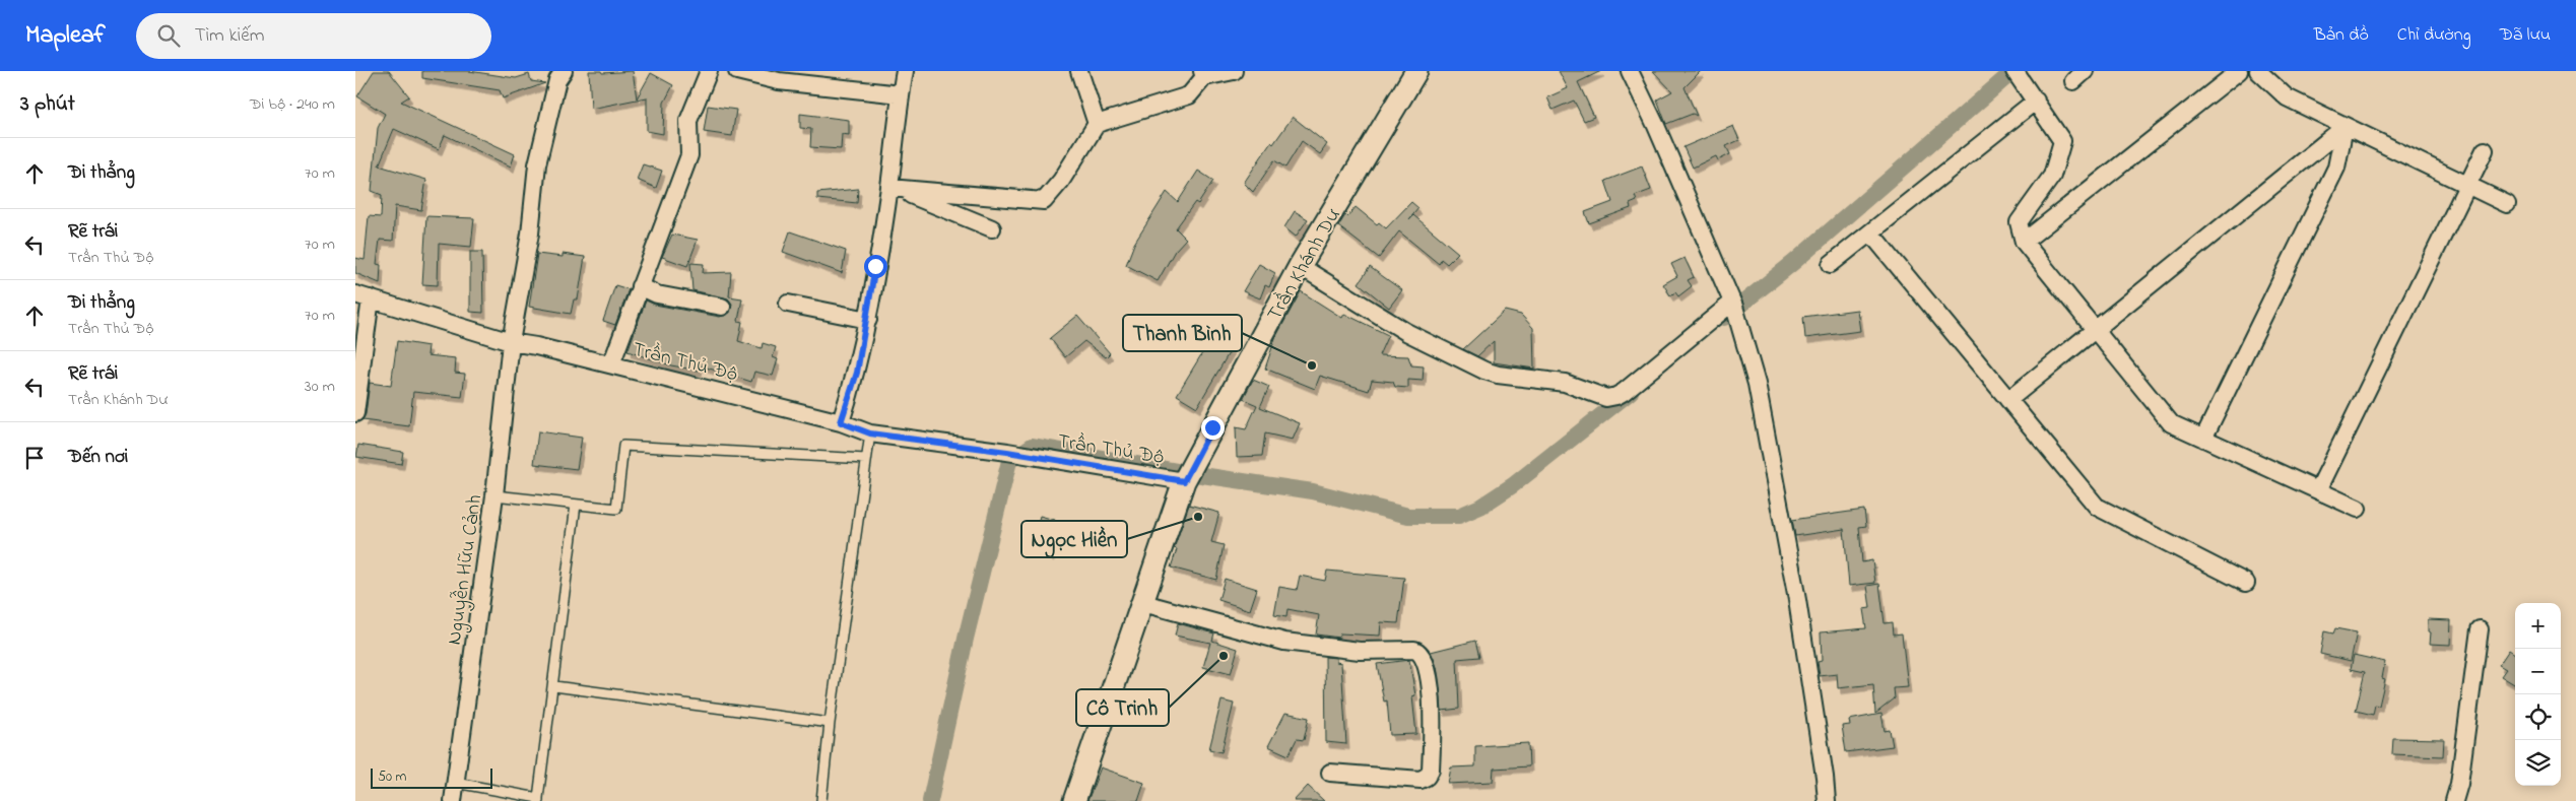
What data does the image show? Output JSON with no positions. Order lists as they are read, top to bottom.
{
  "streets": {
    "street": ["Trần Khánh Dư", "Trần Thủ Độ", "Nguyễn Hữu Cảnh"]
  },
  "crossings": [
    ["Trần Khánh Dư", "Trần Thủ Độ"],
    ["Trần Thủ Độ", "Nguyễn Hữu Cảnh"]
  ],
  "places": ["Thanh Bình", "Ngọc Hiền", "Cô Trinh"],
  "scale_bar": "50 m",
  "page": {
    "header": "Mapleaf",
    "search": "Tìm kiếm",
    "nav": ["Bản đồ", "Chỉ đường", "Đã lưu"],
    "heading": ["3 phút", "Đi bộ · 240 m"],
    "list": [
      ["Đi thẳng", "70 m"],
      ["Rẽ trái", "Trần Thủ Độ", "70 m"],
      ["Đi thẳng", "Trần Thủ Độ", "70 m"],
      ["Rẽ trái", "Trần Khánh Dư", "30 m"],
      "Đến nơi"
    ],
    "map_buttons": ["+", "−"],
    "scale": "50 m"
  }
}
